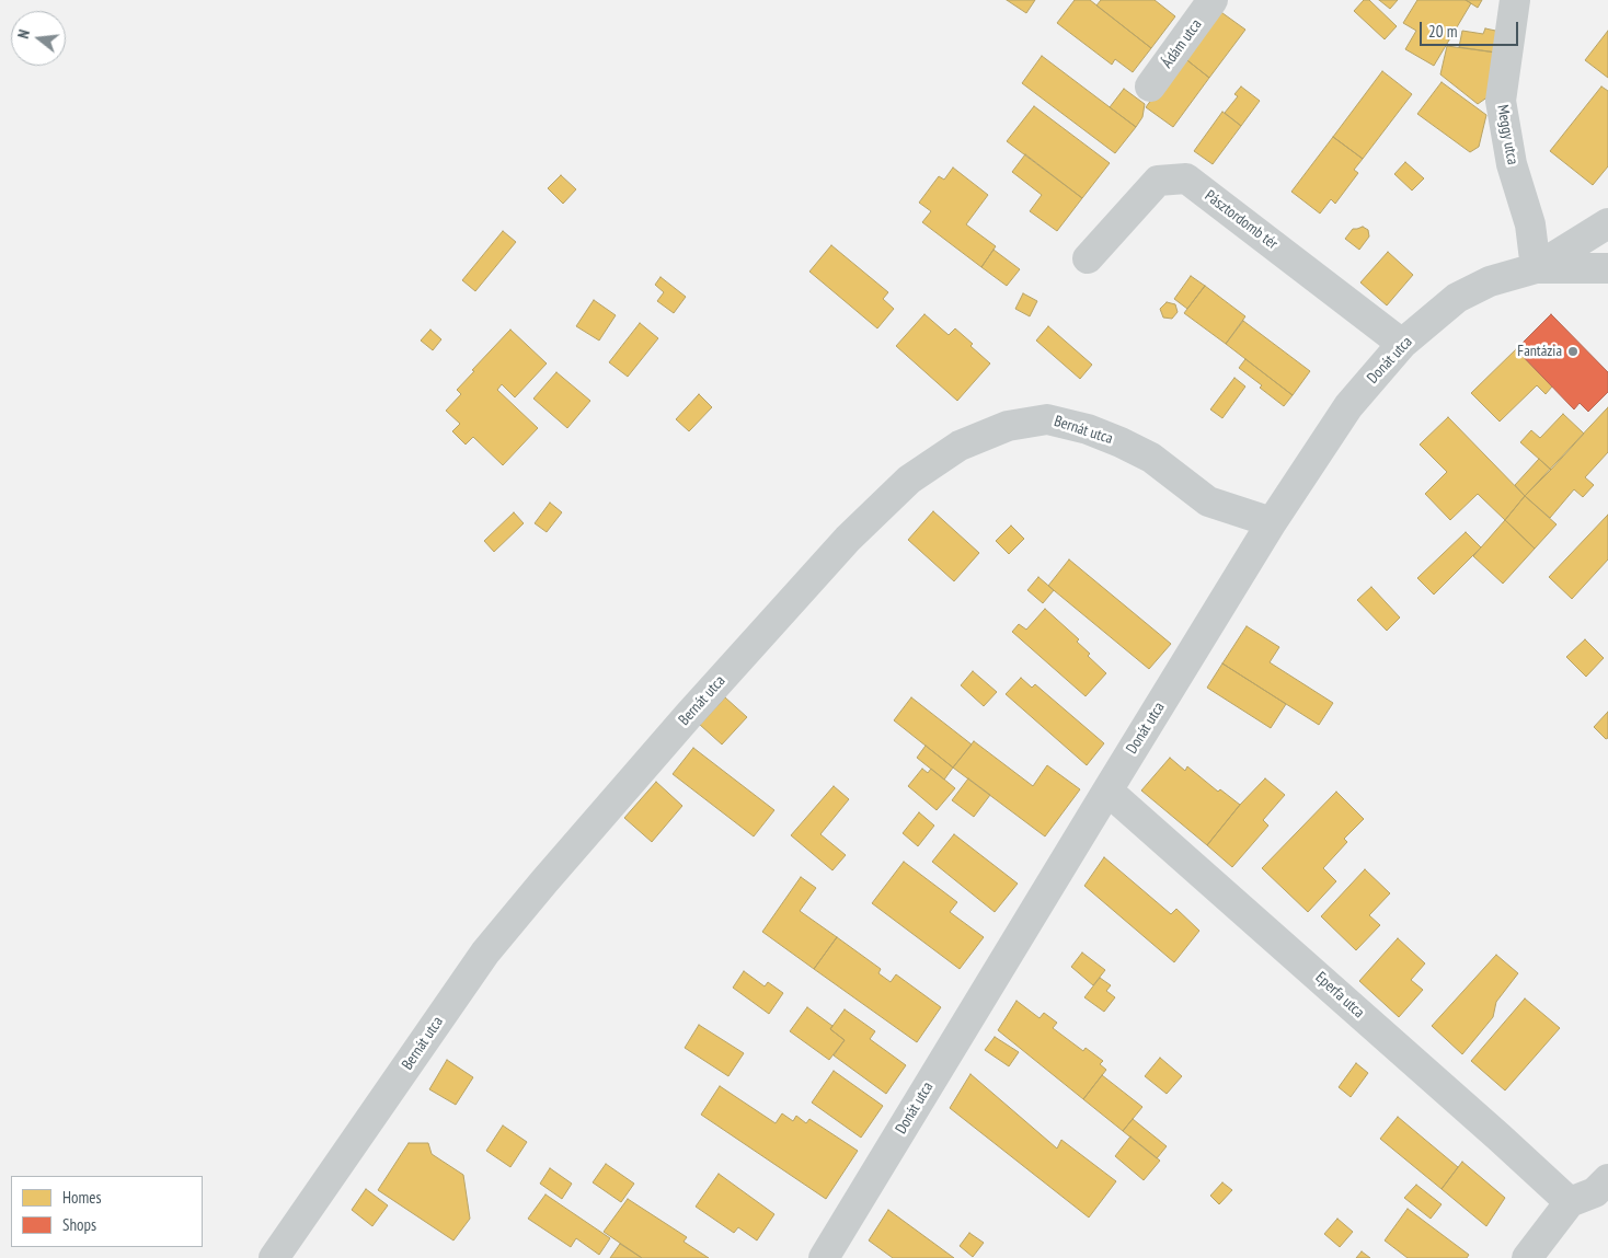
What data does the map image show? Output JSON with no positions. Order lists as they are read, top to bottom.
{
  "streets": {
    "street": [
      "Ádám utca",
      "Meggy utca",
      "Pásztordomb tér",
      "Donát utca",
      "Bernát utca",
      "Eperfa utca"
    ]
  },
  "crossings": [
    ["Meggy utca", "Donát utca"],
    ["Pásztordomb tér", "Donát utca"],
    ["Donát utca", "Bernát utca"],
    ["Donát utca", "Eperfa utca"]
  ],
  "places": ["Fantázia"],
  "legend": ["Homes", "Shops"],
  "scale_bar": "20 m",
  "north": "left"
}
